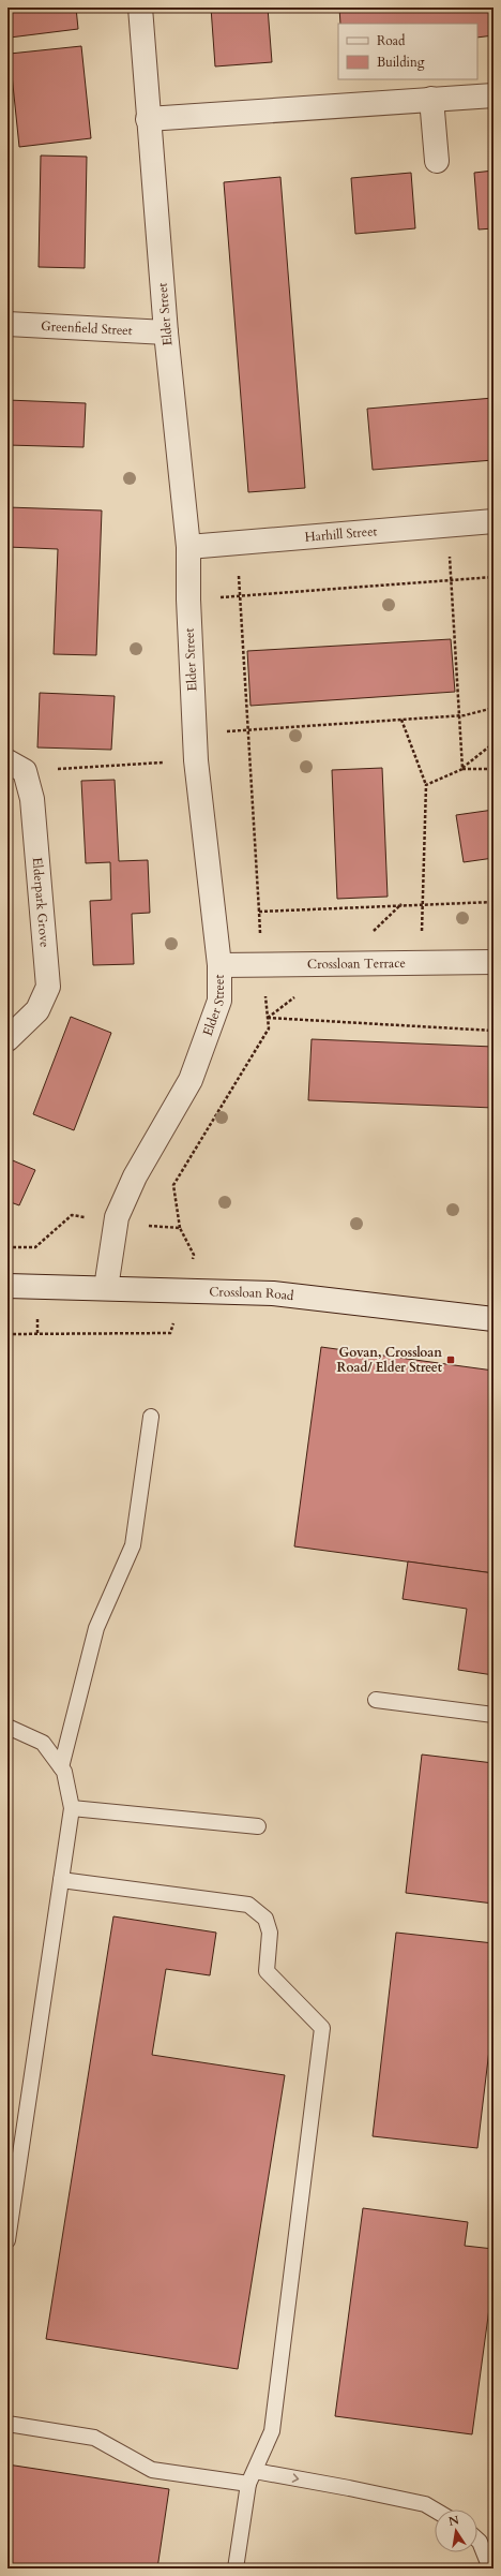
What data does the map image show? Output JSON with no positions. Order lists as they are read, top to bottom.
{
  "streets": {
    "street": [
      "Elder Street",
      "Greenfield Street",
      "Harhill Street",
      "Elderpark Grove",
      "Crossloan Terrace",
      "Crossloan Road"
    ]
  },
  "crossings": [
    ["Elder Street", "Greenfield Street"],
    ["Elder Street", "Harhill Street"],
    ["Elder Street", "Crossloan Terrace"],
    ["Elder Street", "Crossloan Road"]
  ],
  "places": {
    "transit": ["Govan, Crossloan Road/ Elder Street"]
  },
  "legend": ["Road", "Building"],
  "north": "top"
}
